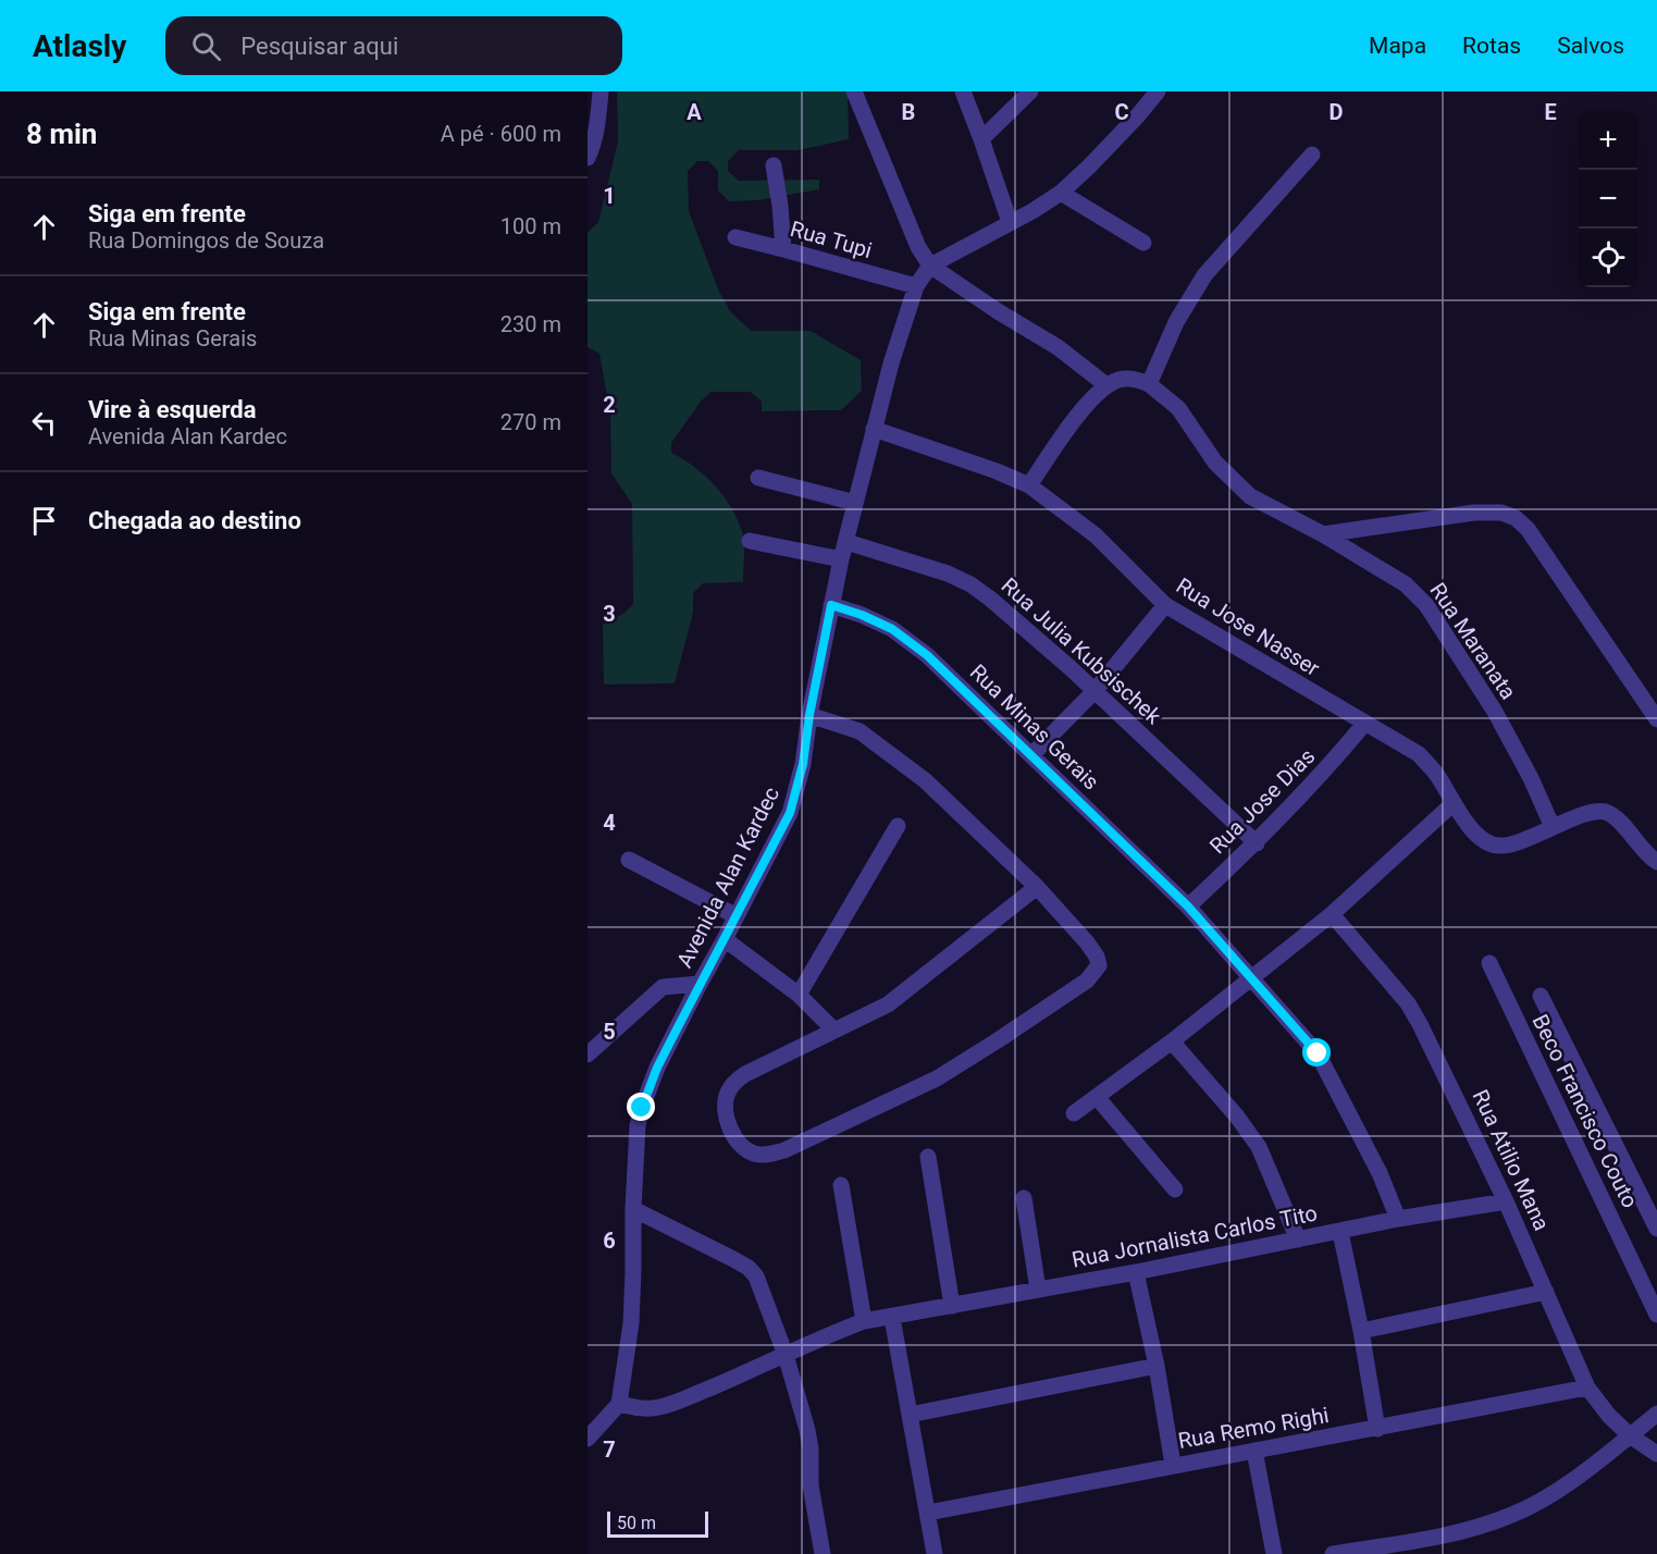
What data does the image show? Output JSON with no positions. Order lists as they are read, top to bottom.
{
  "streets": {
    "street": [
      "Rua Tupi",
      "Rua Jose Nasser",
      "Rua Maranata",
      "Rua Julia Kubsischek",
      "Rua Minas Gerais",
      "Rua Jose Dias",
      "Avenida Alan Kardec",
      "Beco Francisco Couto",
      "Rua Atilio Mana",
      "Rua Jornalista Carlos Tito",
      "Rua Remo Righi"
    ]
  },
  "crossings": [
    ["Rua Tupi", "Avenida Alan Kardec"],
    ["Rua Jose Nasser", "Rua Maranata"],
    ["Rua Jose Nasser", "Rua Jose Dias"],
    ["Rua Jose Nasser", "Avenida Alan Kardec"],
    ["Rua Julia Kubsischek", "Rua Jose Dias"],
    ["Rua Julia Kubsischek", "Avenida Alan Kardec"],
    ["Rua Minas Gerais", "Rua Jose Dias"],
    ["Rua Minas Gerais", "Avenida Alan Kardec"],
    ["Rua Minas Gerais", "Rua Jornalista Carlos Tito"],
    ["Avenida Alan Kardec", "Rua Jornalista Carlos Tito"],
    ["Rua Atilio Mana", "Rua Jornalista Carlos Tito"],
    ["Rua Atilio Mana", "Rua Remo Righi"]
  ],
  "scale_bar": "50 m",
  "page": {
    "header": "Atlasly",
    "search": "Pesquisar aqui",
    "nav": ["Mapa", "Rotas", "Salvos"],
    "heading": ["8 min", "A pé · 600 m"],
    "map_buttons": ["+", "−"],
    "list": [
      ["Siga em frente", "Rua Domingos de Souza", "100 m"],
      ["Siga em frente", "Rua Minas Gerais", "230 m"],
      ["Vire à esquerda", "Avenida Alan Kardec", "270 m"],
      "Chegada ao destino"
    ],
    "scale": "50 m"
  },
  "grid": {
    "columns": [
      "A",
      "B",
      "C",
      "D",
      "E"
    ],
    "rows": [
      "1",
      "2",
      "3",
      "4",
      "5",
      "6",
      "7"
    ]
  }
}
